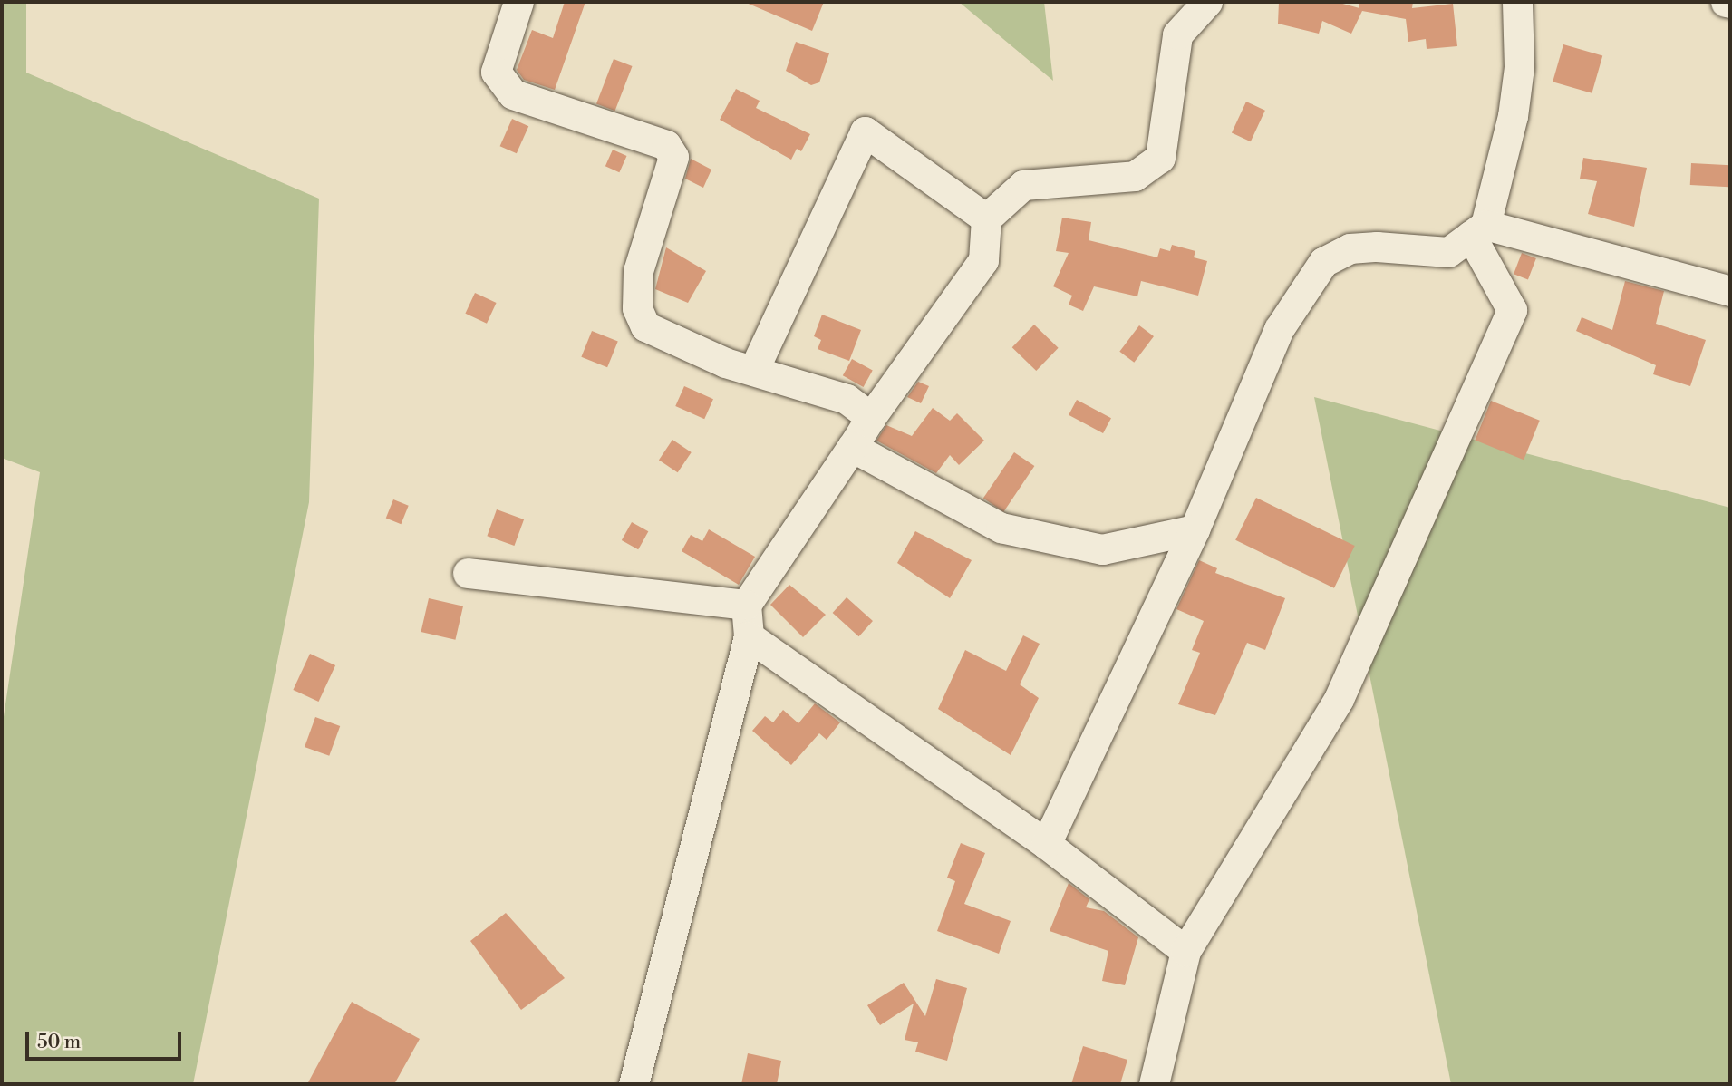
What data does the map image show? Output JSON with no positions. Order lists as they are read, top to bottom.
{
  "scale_bar": "50 m"
}
